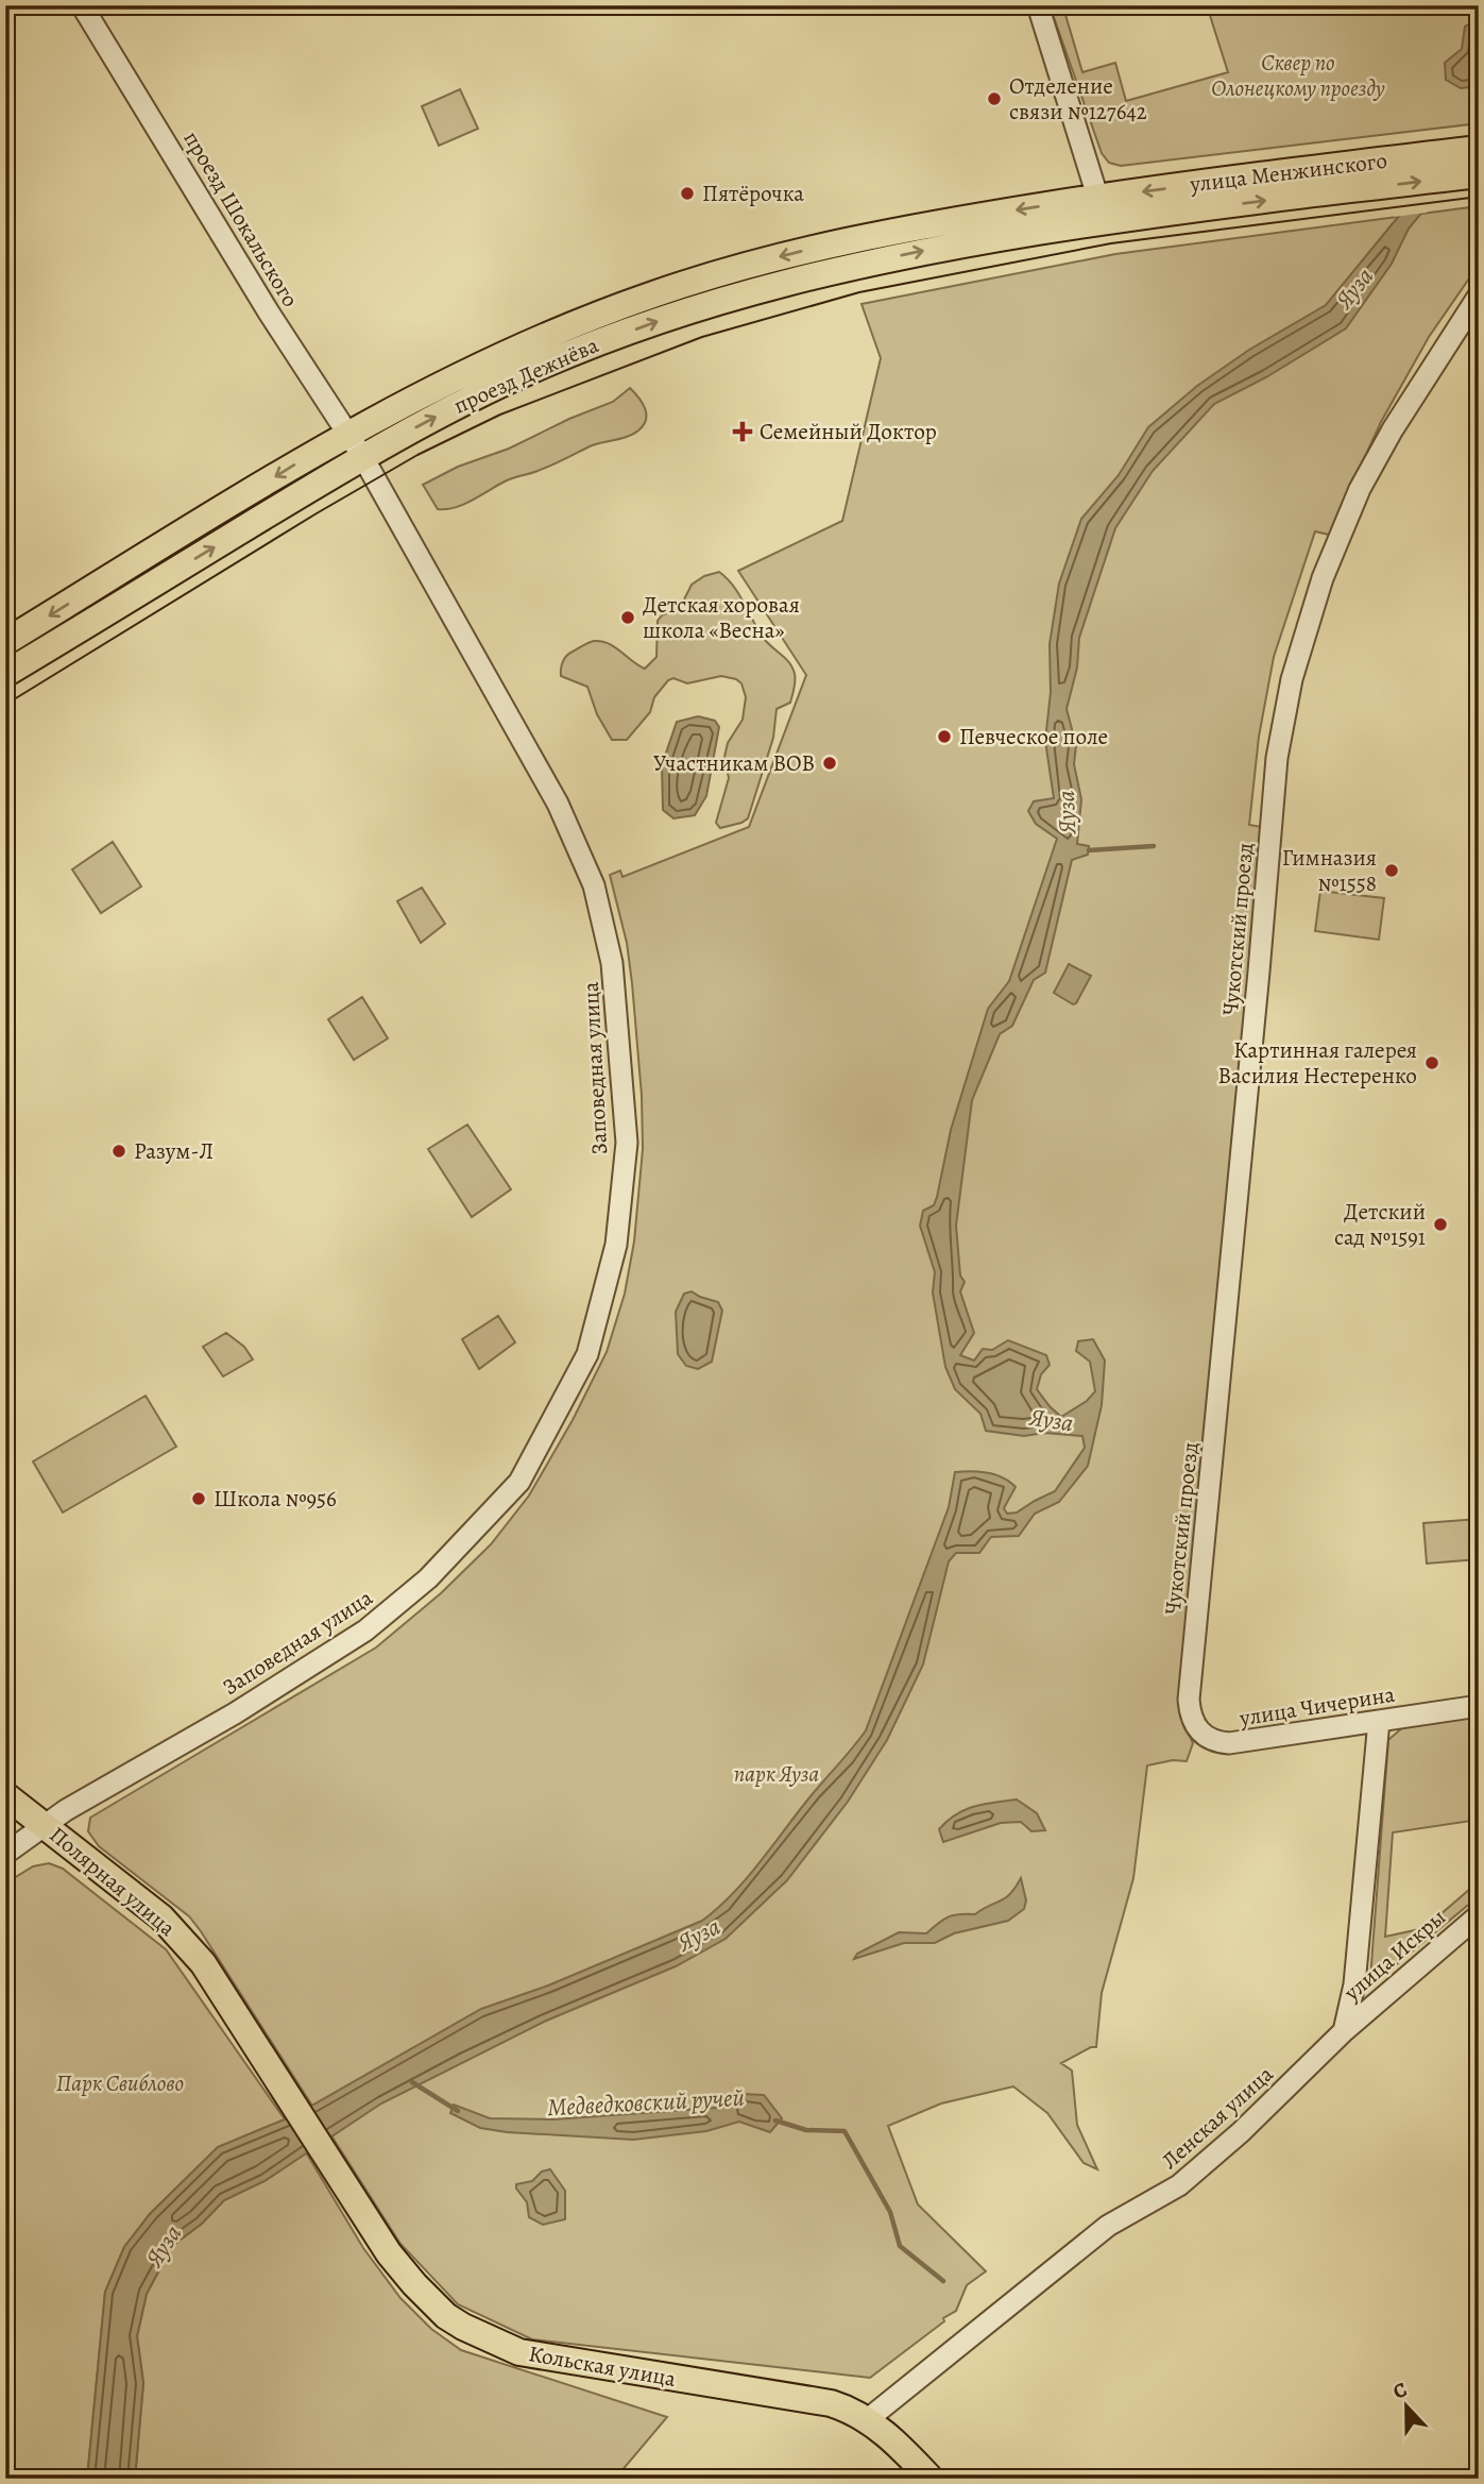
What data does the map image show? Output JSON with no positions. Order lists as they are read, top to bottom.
{
  "streets": {
    "main road": [
      "улица Менжинского",
      "проезд Дежнёва",
      "Полярная улица",
      "Кольская улица"
    ],
    "street": [
      "проезд Шокальского",
      "Чукотский проезд",
      "Заповедная улица",
      "улица Чичерина",
      "улица Искры",
      "Ленская улица"
    ]
  },
  "crossings": [
    ["улица Менжинского", "проезд Дежнёва"],
    ["проезд Шокальского", "проезд Дежнёва"],
    ["проезд Шокальского", "Заповедная улица"],
    ["проезд Дежнёва", "Заповедная улица"],
    ["Чукотский проезд", "улица Чичерина"],
    ["Заповедная улица", "Полярная улица"],
    ["Полярная улица", "Кольская улица"],
    ["улица Искры", "Ленская улица"],
    ["Ленская улица", "Кольская улица"]
  ],
  "water": ["Яуза", "Медведковский ручей"],
  "parks": ["Сквер по Олонецкому проезду", "парк Яуза", "Парк Свиблово"],
  "places": {
    "other": [
      "Отделение связи №127642",
      "Пятёрочка",
      "Детская хоровая школа «Весна»",
      "Певческое поле",
      "Участникам ВОВ",
      "Гимназия №1558",
      "Картинная галерея Василия Нестеренко",
      "Разум-Л",
      "Детский сад №1591",
      "Школа №956"
    ],
    "health": ["Семейный Доктор"]
  },
  "north": "top"
}
